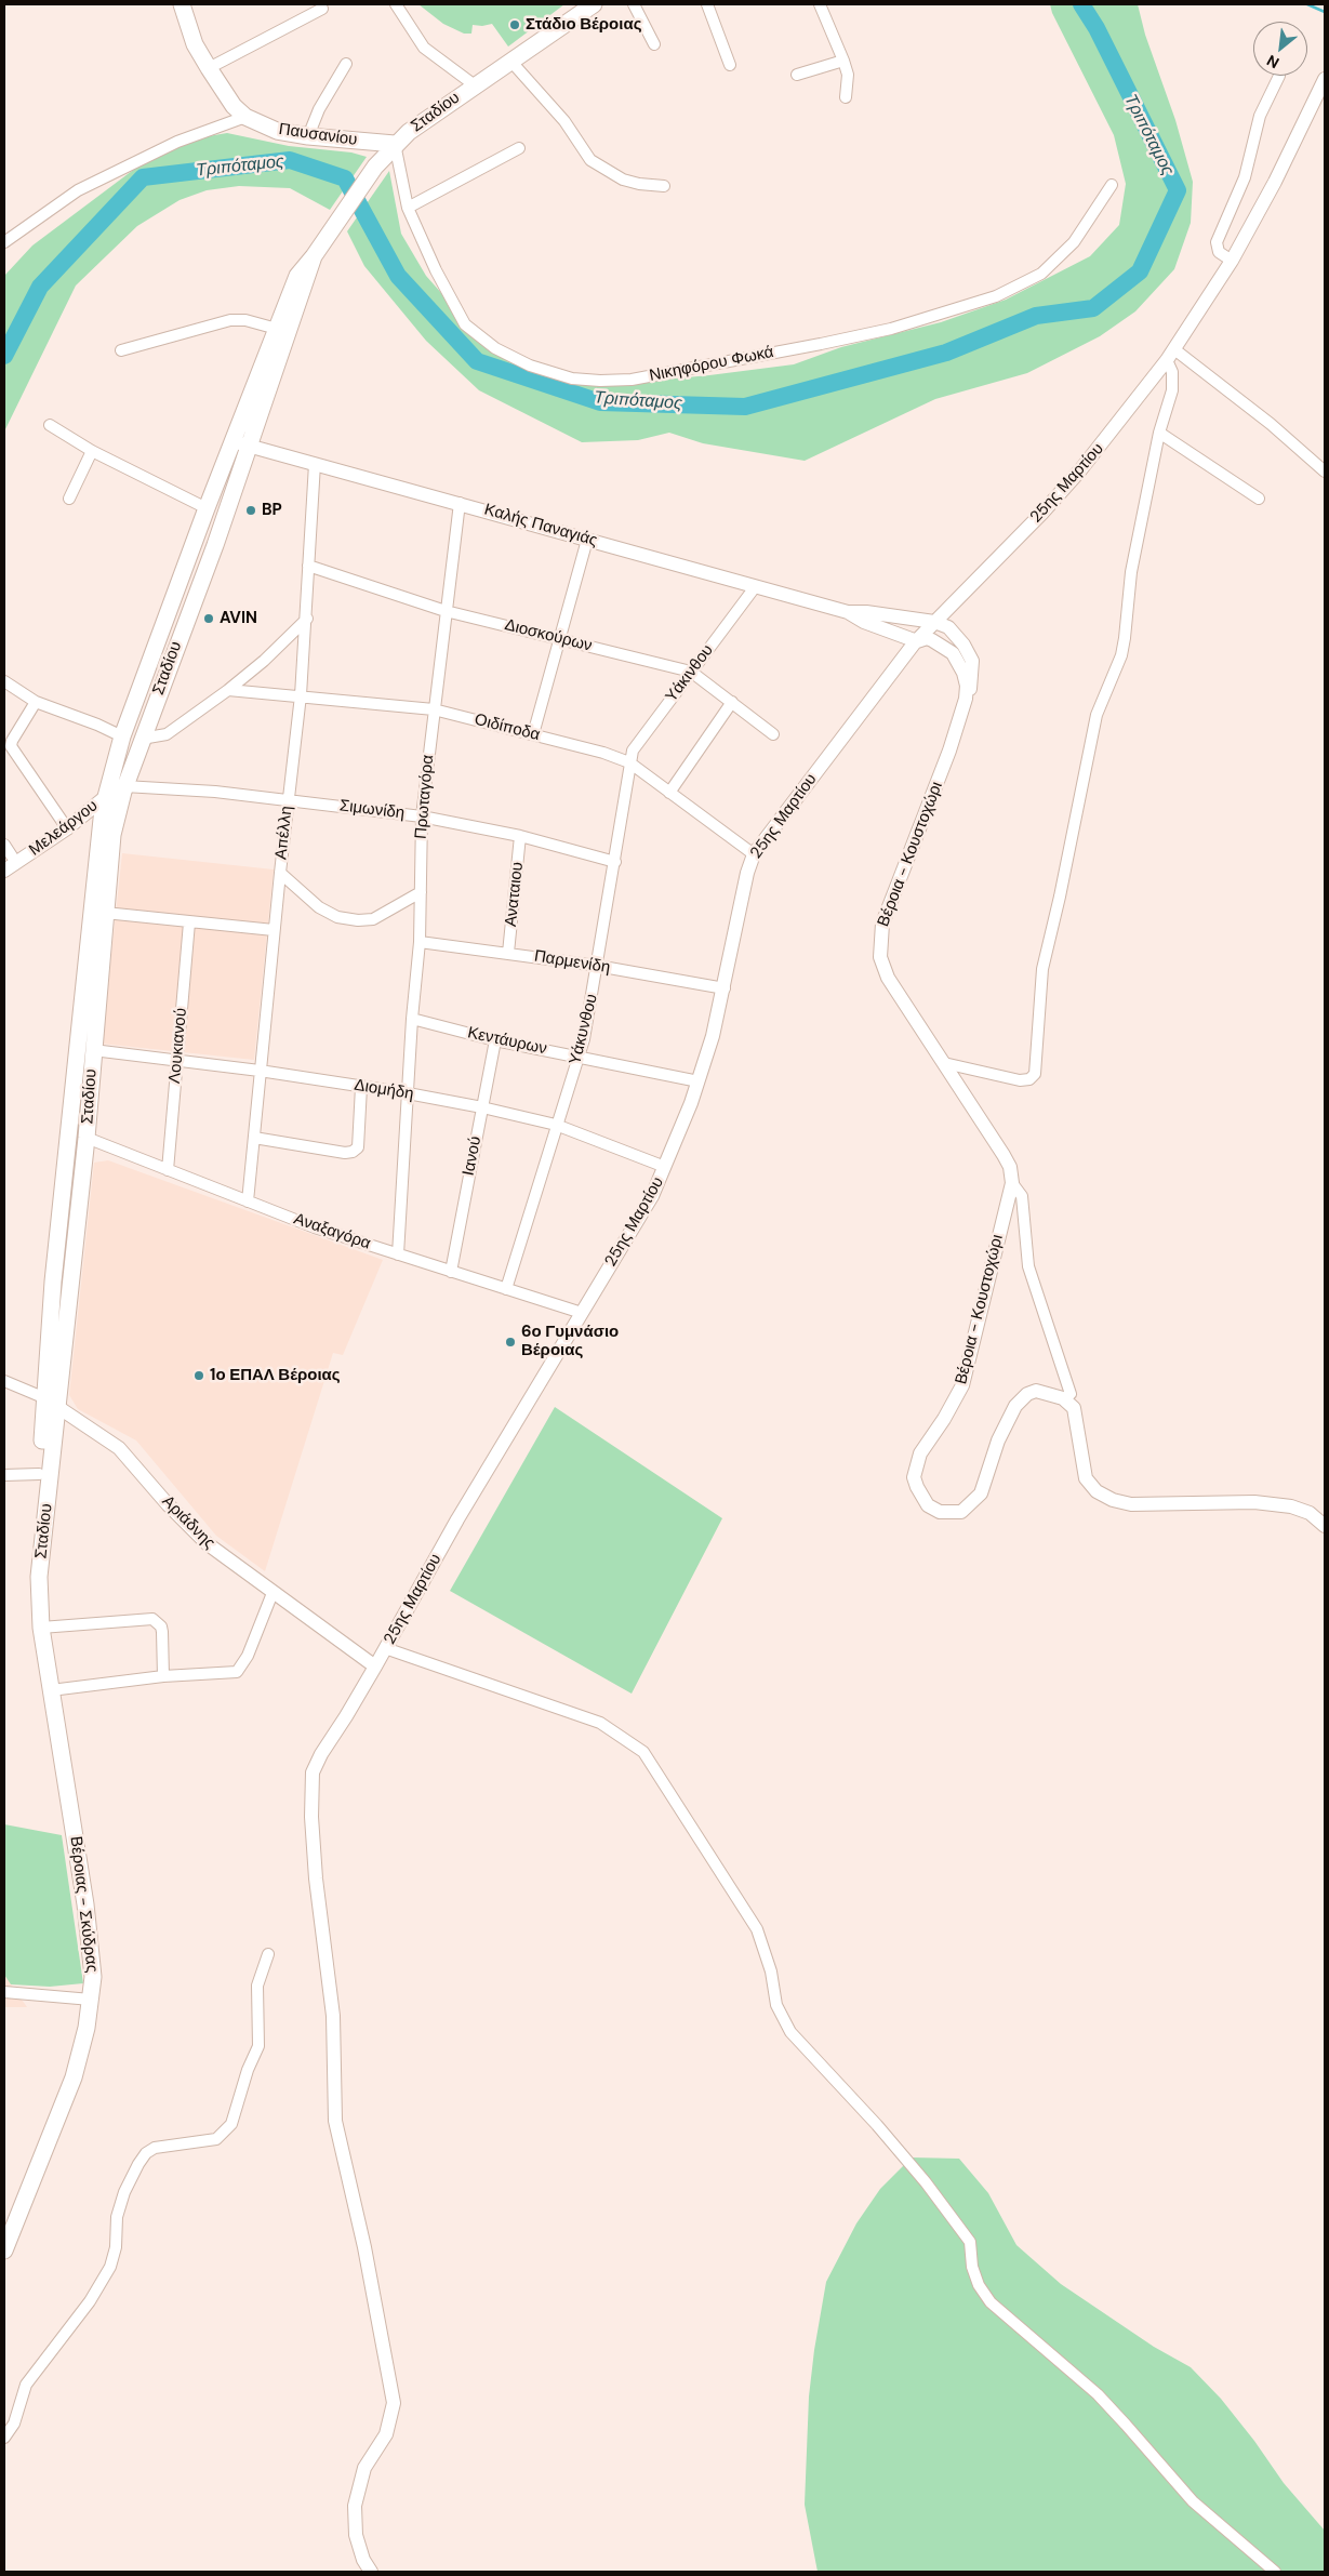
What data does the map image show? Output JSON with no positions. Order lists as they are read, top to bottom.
{
  "streets": {
    "main road": ["Σταδίου", "Παυσανίου", "Βέροιας - Σκύδρας"],
    "street": [
      "Νικηφόρου Φωκά",
      "25ης Μαρτίου",
      "Καλής Παναγιάς",
      "Διοσκούρων",
      "Υάκινθου",
      "Οιδίποδα",
      "Πρωταγόρα",
      "Σιμωνίδη",
      "Μελεάργου",
      "Απέλλη",
      "Βέροια - Κουστοχώρι",
      "Αναταιου",
      "Παρμενίδη",
      "Υάκυνθου",
      "Κεντάυρων",
      "Λουκιανού",
      "Διομήδη",
      "Ιανού",
      "Αναξαγόρα",
      "Αριάδνης"
    ]
  },
  "crossings": [
    ["Σταδίου", "Παυσανίου"],
    ["Σταδίου", "Νικηφόρου Φωκά"],
    ["Σταδίου", "Καλής Παναγιάς"],
    ["Σταδίου", "Σιμωνίδη"],
    ["Σταδίου", "Μελεάργου"],
    ["Σταδίου", "Διομήδη"],
    ["Σταδίου", "Αναξαγόρα"],
    ["Σταδίου", "Αριάδνης"],
    ["Σταδίου", "Βέροιας - Σκύδρας"],
    ["Παυσανίου", "Νικηφόρου Φωκά"],
    ["25ης Μαρτίου", "Καλής Παναγιάς"],
    ["25ης Μαρτίου", "Οιδίποδα"],
    ["25ης Μαρτίου", "Βέροια - Κουστοχώρι"],
    ["25ης Μαρτίου", "Παρμενίδη"],
    ["25ης Μαρτίου", "Κεντάυρων"],
    ["25ης Μαρτίου", "Διομήδη"],
    ["25ης Μαρτίου", "Αναξαγόρα"],
    ["25ης Μαρτίου", "Αριάδνης"],
    ["Καλής Παναγιάς", "Υάκινθου"],
    ["Καλής Παναγιάς", "Πρωταγόρα"],
    ["Καλής Παναγιάς", "Απέλλη"],
    ["Καλής Παναγιάς", "Βέροια - Κουστοχώρι"],
    ["Διοσκούρων", "Υάκινθου"],
    ["Διοσκούρων", "Πρωταγόρα"],
    ["Διοσκούρων", "Απέλλη"],
    ["Υάκινθου", "Οιδίποδα"],
    ["Υάκινθου", "Υάκυνθου"],
    ["Οιδίποδα", "Πρωταγόρα"],
    ["Οιδίποδα", "Απέλλη"],
    ["Οιδίποδα", "Υάκυνθου"],
    ["Πρωταγόρα", "Σιμωνίδη"],
    ["Πρωταγόρα", "Παρμενίδη"],
    ["Πρωταγόρα", "Κεντάυρων"],
    ["Πρωταγόρα", "Διομήδη"],
    ["Πρωταγόρα", "Αναξαγόρα"],
    ["Σιμωνίδη", "Μελεάργου"],
    ["Σιμωνίδη", "Απέλλη"],
    ["Σιμωνίδη", "Αναταιου"],
    ["Σιμωνίδη", "Υάκυνθου"],
    ["Απέλλη", "Διομήδη"],
    ["Απέλλη", "Αναξαγόρα"],
    ["Αναταιου", "Παρμενίδη"],
    ["Παρμενίδη", "Υάκυνθου"],
    ["Υάκυνθου", "Κεντάυρων"],
    ["Υάκυνθου", "Διομήδη"],
    ["Υάκυνθου", "Αναξαγόρα"],
    ["Κεντάυρων", "Ιανού"],
    ["Λουκιανού", "Διομήδη"],
    ["Λουκιανού", "Αναξαγόρα"],
    ["Διομήδη", "Ιανού"],
    ["Ιανού", "Αναξαγόρα"]
  ],
  "water": ["Τριπόταμος"],
  "places": [
    "Στάδιο Βέροιας",
    "BP",
    "AVIN",
    "6ο Γυμνάσιο Βέροιας",
    "1ο ΕΠΑΛ Βέροιας"
  ],
  "north": "bottom left"
}
